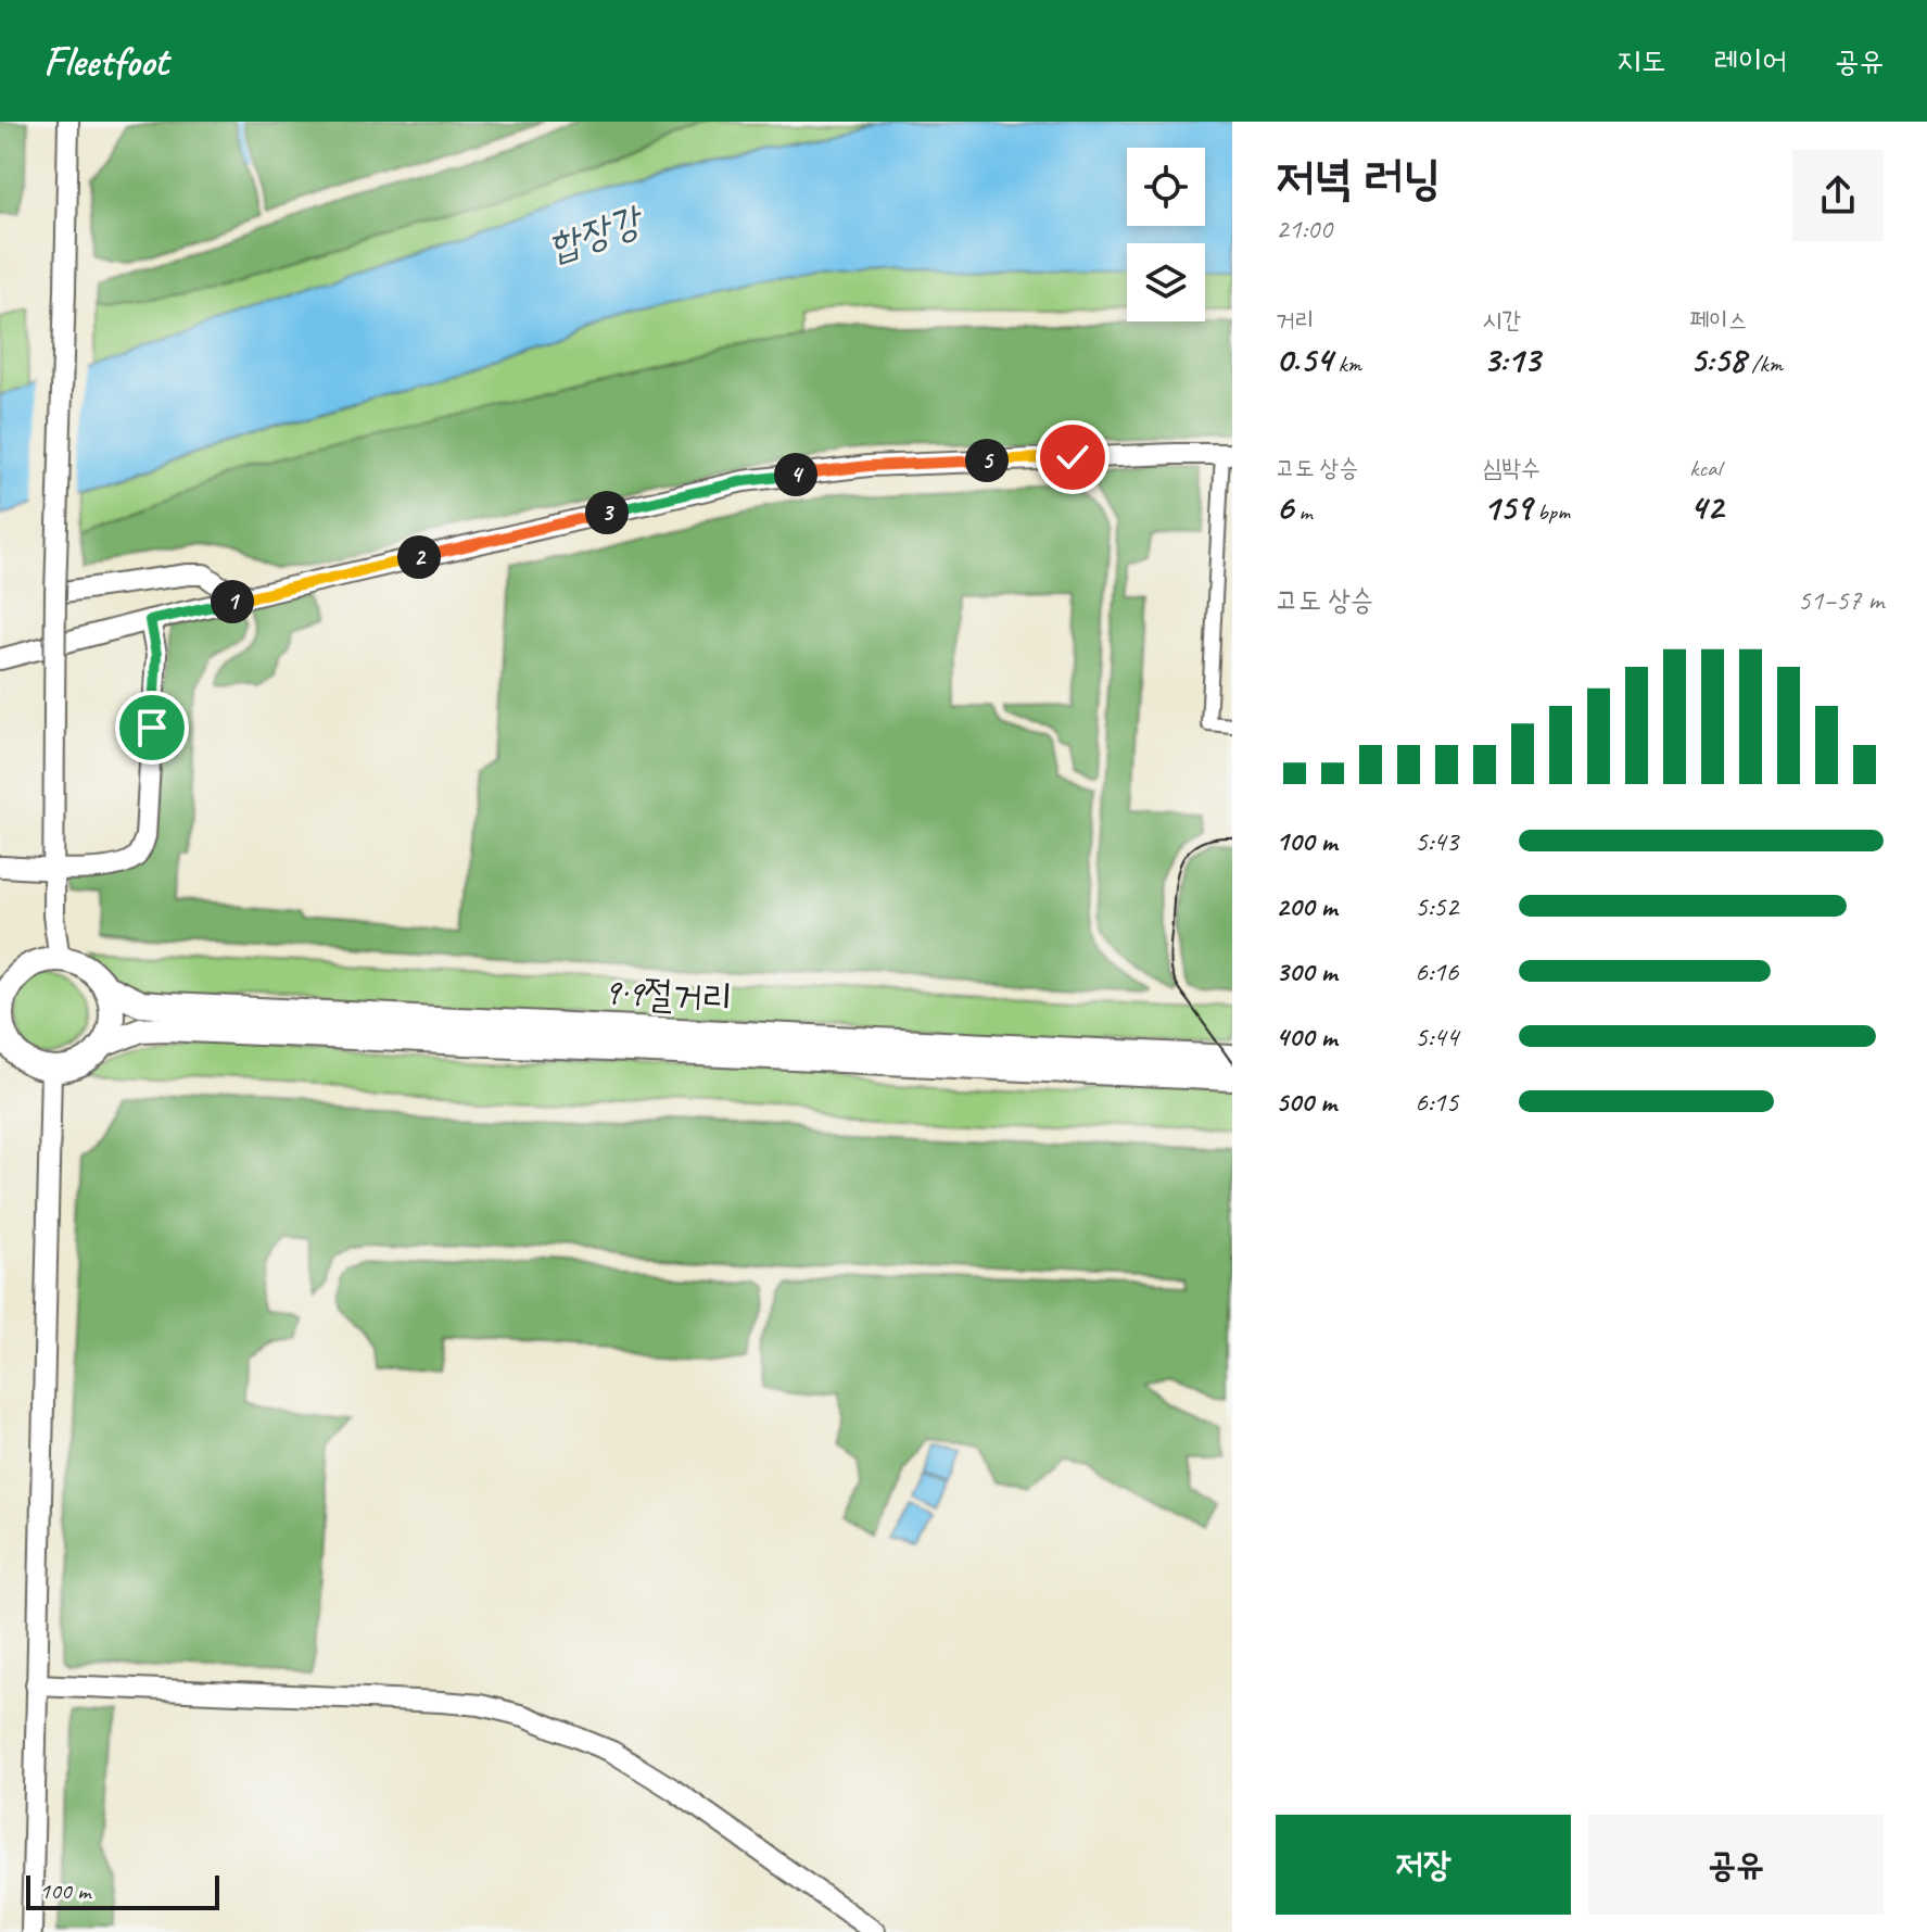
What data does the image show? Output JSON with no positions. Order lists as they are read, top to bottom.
{
  "streets": {
    "highway": ["9·9절거리"]
  },
  "water": ["합장강"],
  "scale_bar": "100 m",
  "page": {
    "header": "Fleetfoot",
    "nav": ["지도", "레이어", "공유"],
    "heading": ["저녁 러닝", "21:00"],
    "stats": [
      ["거리", "0.54 km"],
      ["시간", "3:13"],
      ["페이스", "5:58 /km"],
      ["고도 상승", "6 m"],
      ["심박수", "159 bpm"],
      ["kcal", "42"]
    ],
    "pins": [
      "5",
      "4",
      "3",
      "2",
      "1"
    ],
    "chart": ["고도 상승", "51–57 m"],
    "list": [
      {
        "name": "100 m",
        "note": "5:43"
      },
      {
        "name": "200 m",
        "note": "5:52"
      },
      {
        "name": "300 m",
        "note": "6:16"
      },
      {
        "name": "400 m",
        "note": "5:44"
      },
      {
        "name": "500 m",
        "note": "6:15"
      }
    ],
    "buttons": ["저장", "공유"],
    "scale": "100 m"
  }
}
